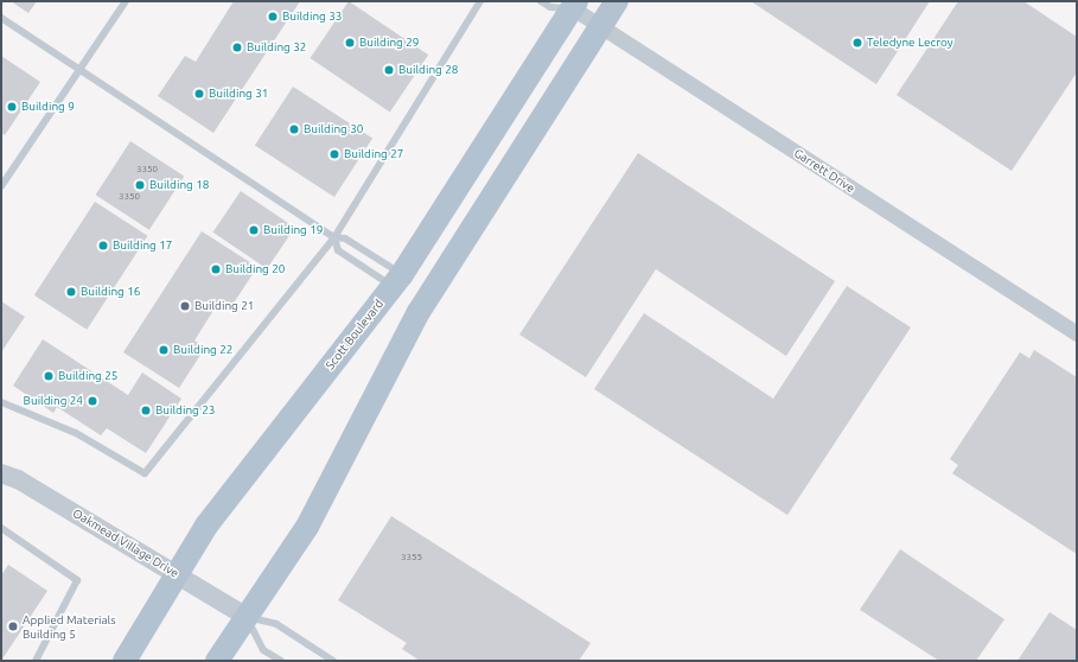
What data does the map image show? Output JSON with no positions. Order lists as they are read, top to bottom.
{
  "streets": {
    "main road": ["Scott Boulevard"],
    "street": ["Garrett Drive", "Oakmead Village Drive"]
  },
  "crossings": [
    ["Garrett Drive", "Scott Boulevard"],
    ["Scott Boulevard", "Oakmead Village Drive"]
  ],
  "places": [
    "Building 33",
    "Building 29",
    "Teledyne Lecroy",
    "Building 32",
    "Building 28",
    "Building 31",
    "Building 9",
    "Building 30",
    "Building 27",
    "Building 18",
    "Building 19",
    "Building 17",
    "Building 20",
    "Building 16",
    "Building 21",
    "Building 22",
    "Building 25",
    "Building 24",
    "Building 23",
    "Applied Materials Building 5"
  ],
  "house_numbers": ["3350", "3350", "3355"]
}
